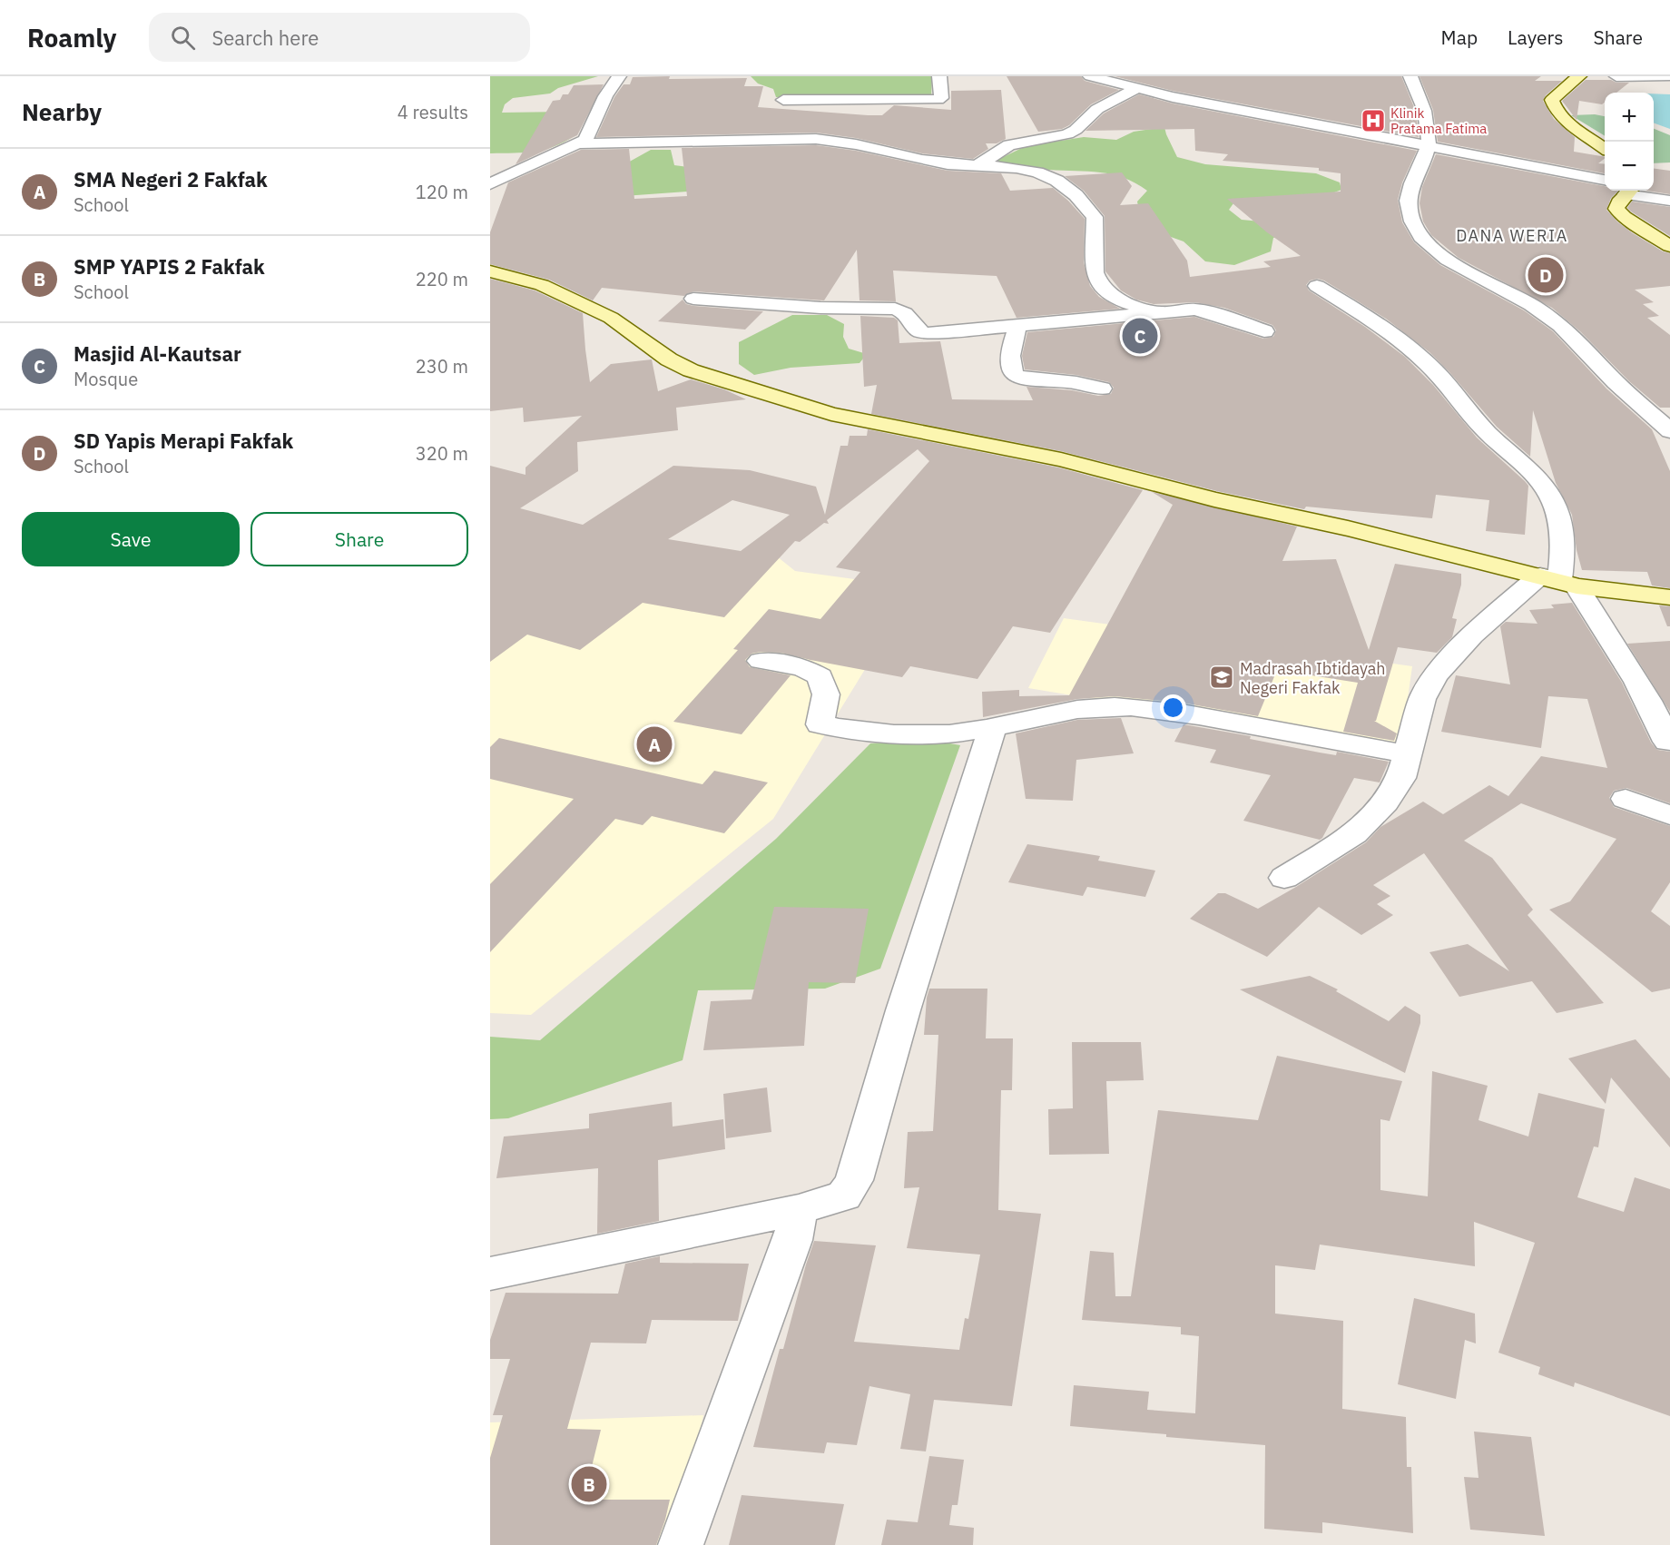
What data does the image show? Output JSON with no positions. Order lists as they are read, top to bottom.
{
  "districts": ["DANA WERIA"],
  "places": {
    "hospital": ["Klinik Pratama Fatima"],
    "school or university": ["Madrasah Ibtidayah Negeri Fakfak"]
  },
  "page": {
    "header": "Roamly",
    "search": "Search here",
    "nav": ["Map", "Layers", "Share"],
    "heading": ["Nearby", "4 results"],
    "map_buttons": ["+", "−"],
    "list": [
      {
        "mark": "A",
        "name": "SMA Negeri 2 Fakfak",
        "note": "School",
        "value": "120 m"
      },
      {
        "mark": "B",
        "name": "SMP YAPIS 2 Fakfak",
        "note": "School",
        "value": "220 m"
      },
      {
        "mark": "C",
        "name": "Masjid Al-Kautsar",
        "note": "Mosque",
        "value": "230 m"
      },
      {
        "mark": "D",
        "name": "SD Yapis Merapi Fakfak",
        "note": "School",
        "value": "320 m"
      }
    ],
    "pins": [
      "D",
      "C",
      "A",
      "B"
    ],
    "buttons": ["Save", "Share"]
  }
}
